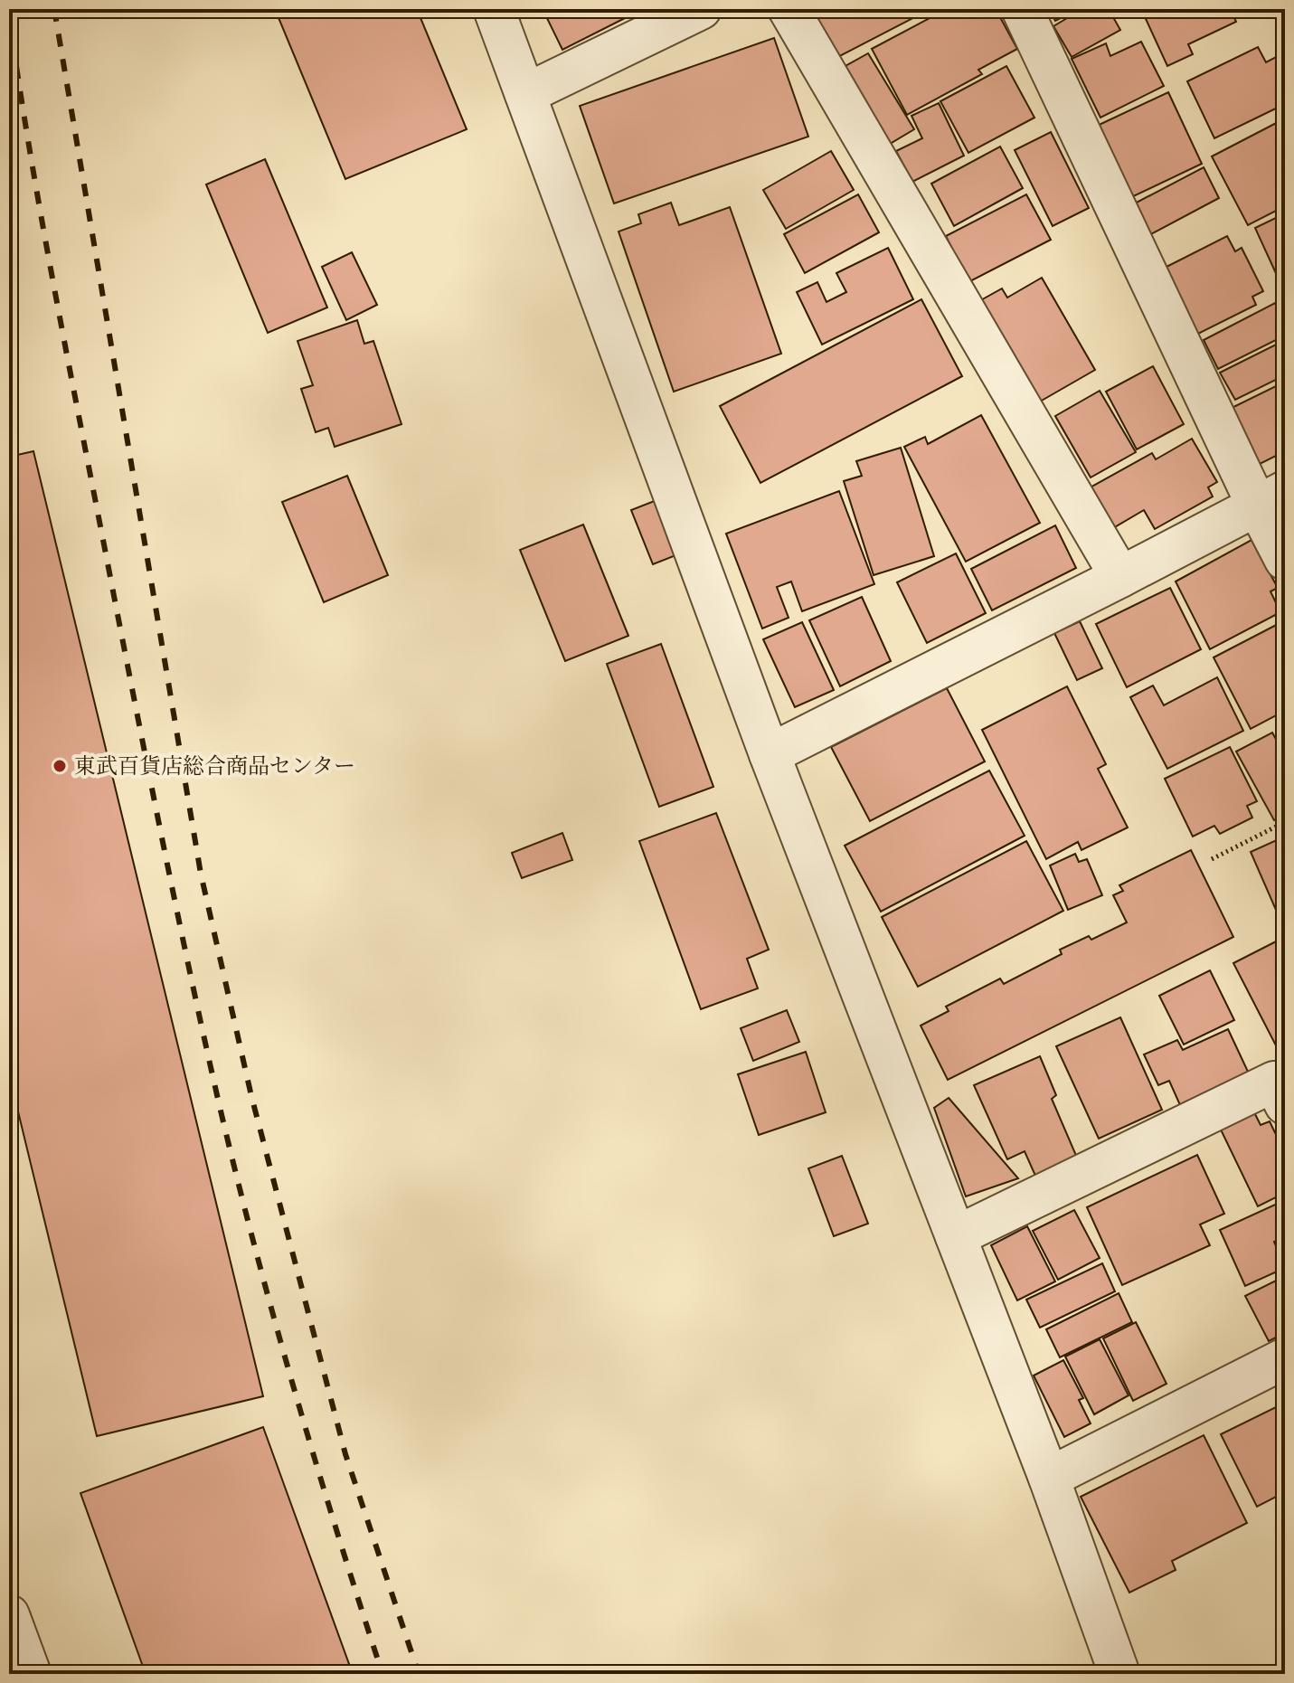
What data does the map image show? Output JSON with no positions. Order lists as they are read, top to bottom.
{
  "places": ["東武百貨店総合商品センター"]
}
